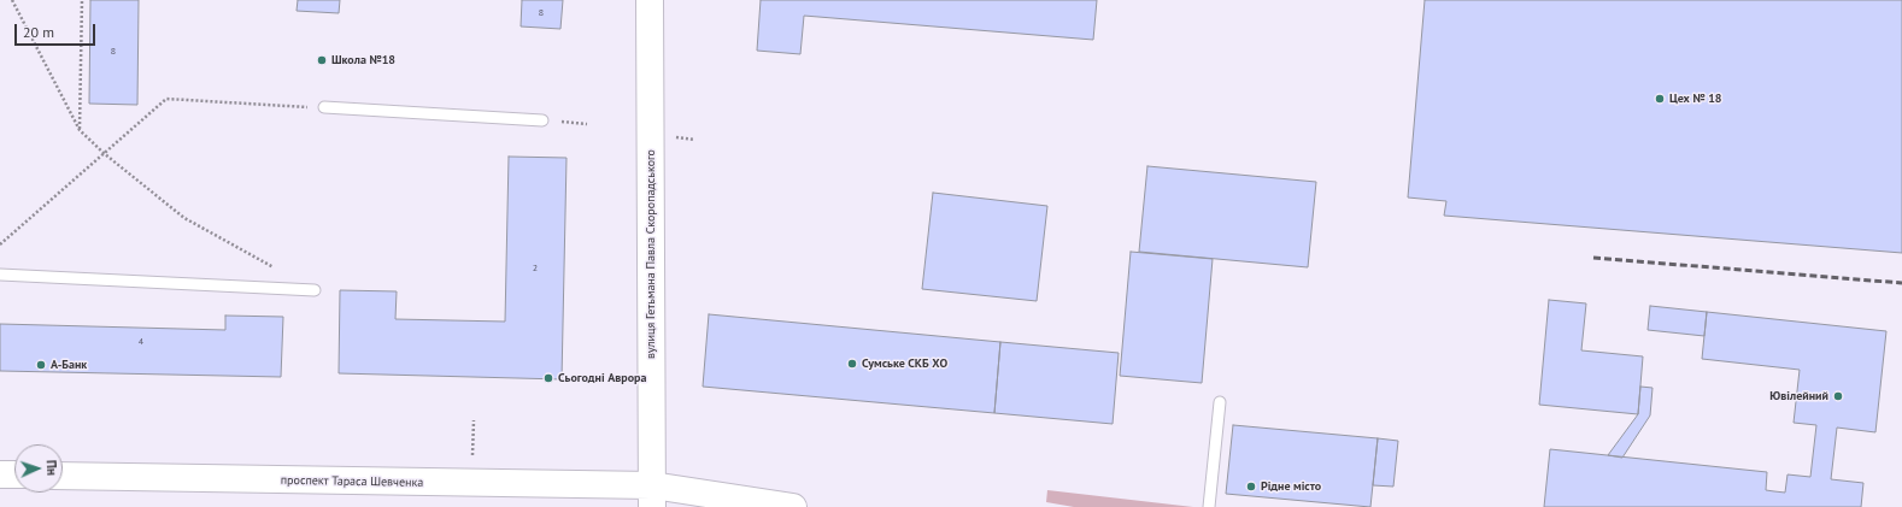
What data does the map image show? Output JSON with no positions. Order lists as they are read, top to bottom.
{
  "streets": {
    "main road": ["вулиця Гетьмана Павла Скоропадського", "проспект Тараса Шевченка"]
  },
  "crossings": [
    ["вулиця Гетьмана Павла Скоропадського", "проспект Тараса Шевченка"]
  ],
  "places": [
    "Школа №18",
    "Цех № 18",
    "Сумське СКБ ХО",
    "А-Банк",
    "Сьогодні Аврора",
    "Ювілейний",
    "Рідне місто"
  ],
  "house_numbers": [
    "8",
    "8",
    "2",
    "4"
  ],
  "scale_bar": "20 m",
  "north": "right"
}
